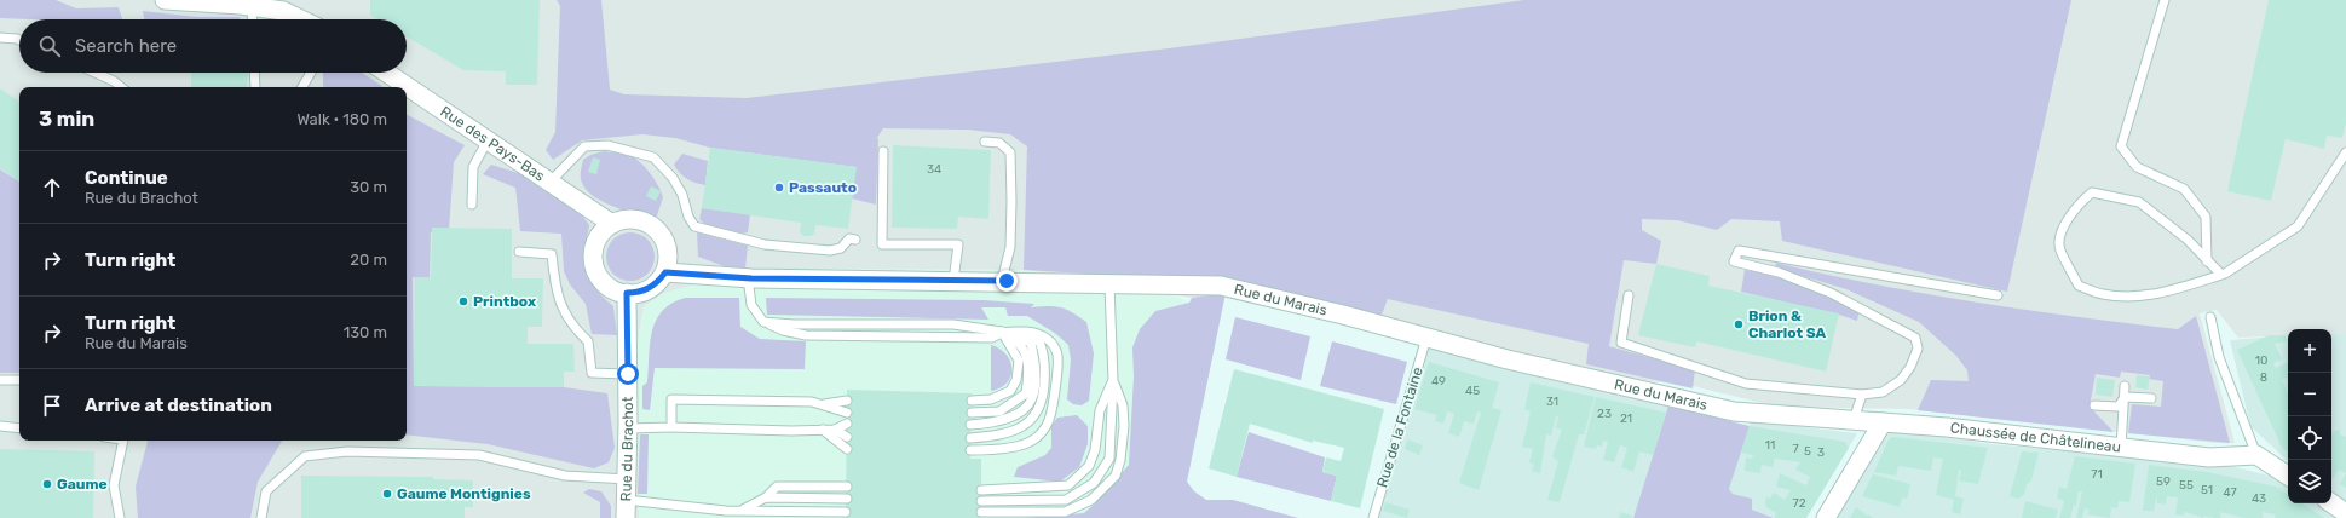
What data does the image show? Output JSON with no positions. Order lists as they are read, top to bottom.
{
  "streets": {
    "street": [
      "Rue des Pays-Bas",
      "Rue du Marais",
      "Chaussée de Châtelineau",
      "Rue du Brachot"
    ],
    "lane": ["Rue de la Fontaine"]
  },
  "crossings": [
    ["Rue des Pays-Bas", "Rue du Marais"],
    ["Rue des Pays-Bas", "Rue du Brachot"],
    ["Rue du Marais", "Rue de la Fontaine"],
    ["Rue du Marais", "Chaussée de Châtelineau"],
    ["Rue du Marais", "Rue du Brachot"]
  ],
  "places": [
    "Passauto",
    "Printbox",
    "Brion & Charlot SA",
    "Gaume",
    "Gaume Montignies"
  ],
  "house_numbers": [
    "34",
    "10",
    "8",
    "49",
    "45",
    "31",
    "23",
    "21",
    "11",
    "7",
    "5",
    "3",
    "71",
    "59",
    "55",
    "51",
    "47",
    "43",
    "72"
  ],
  "page": {
    "search": "Search here",
    "heading": ["3 min", "Walk · 180 m"],
    "list": [
      ["Continue", "Rue du Brachot", "30 m"],
      ["Turn right", "20 m"],
      ["Turn right", "Rue du Marais", "130 m"],
      "Arrive at destination"
    ],
    "map_buttons": ["+", "−"]
  }
}
